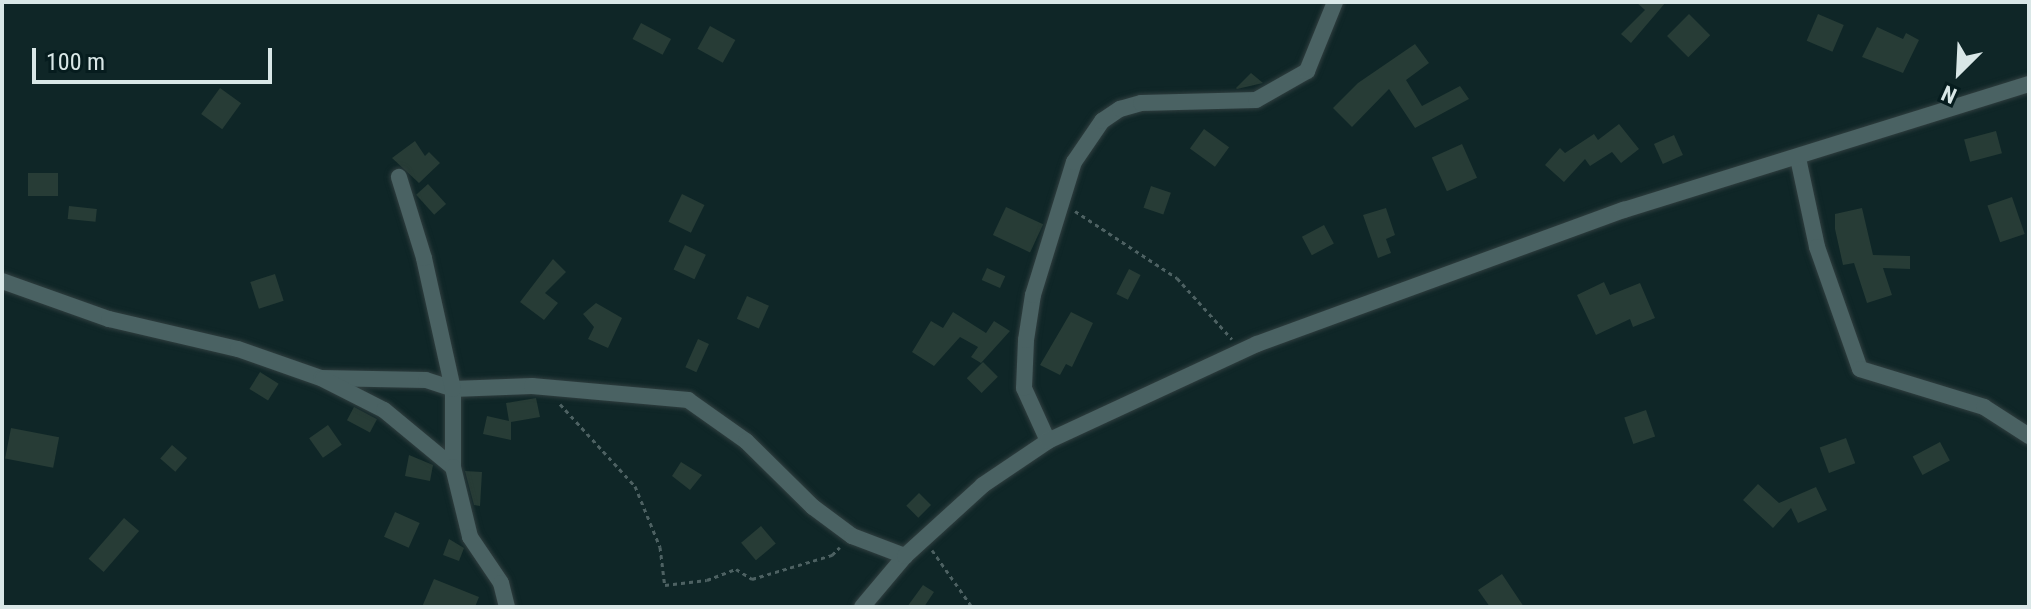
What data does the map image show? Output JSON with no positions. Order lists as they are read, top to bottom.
{
  "scale_bar": "100 m",
  "north": "bottom left"
}
